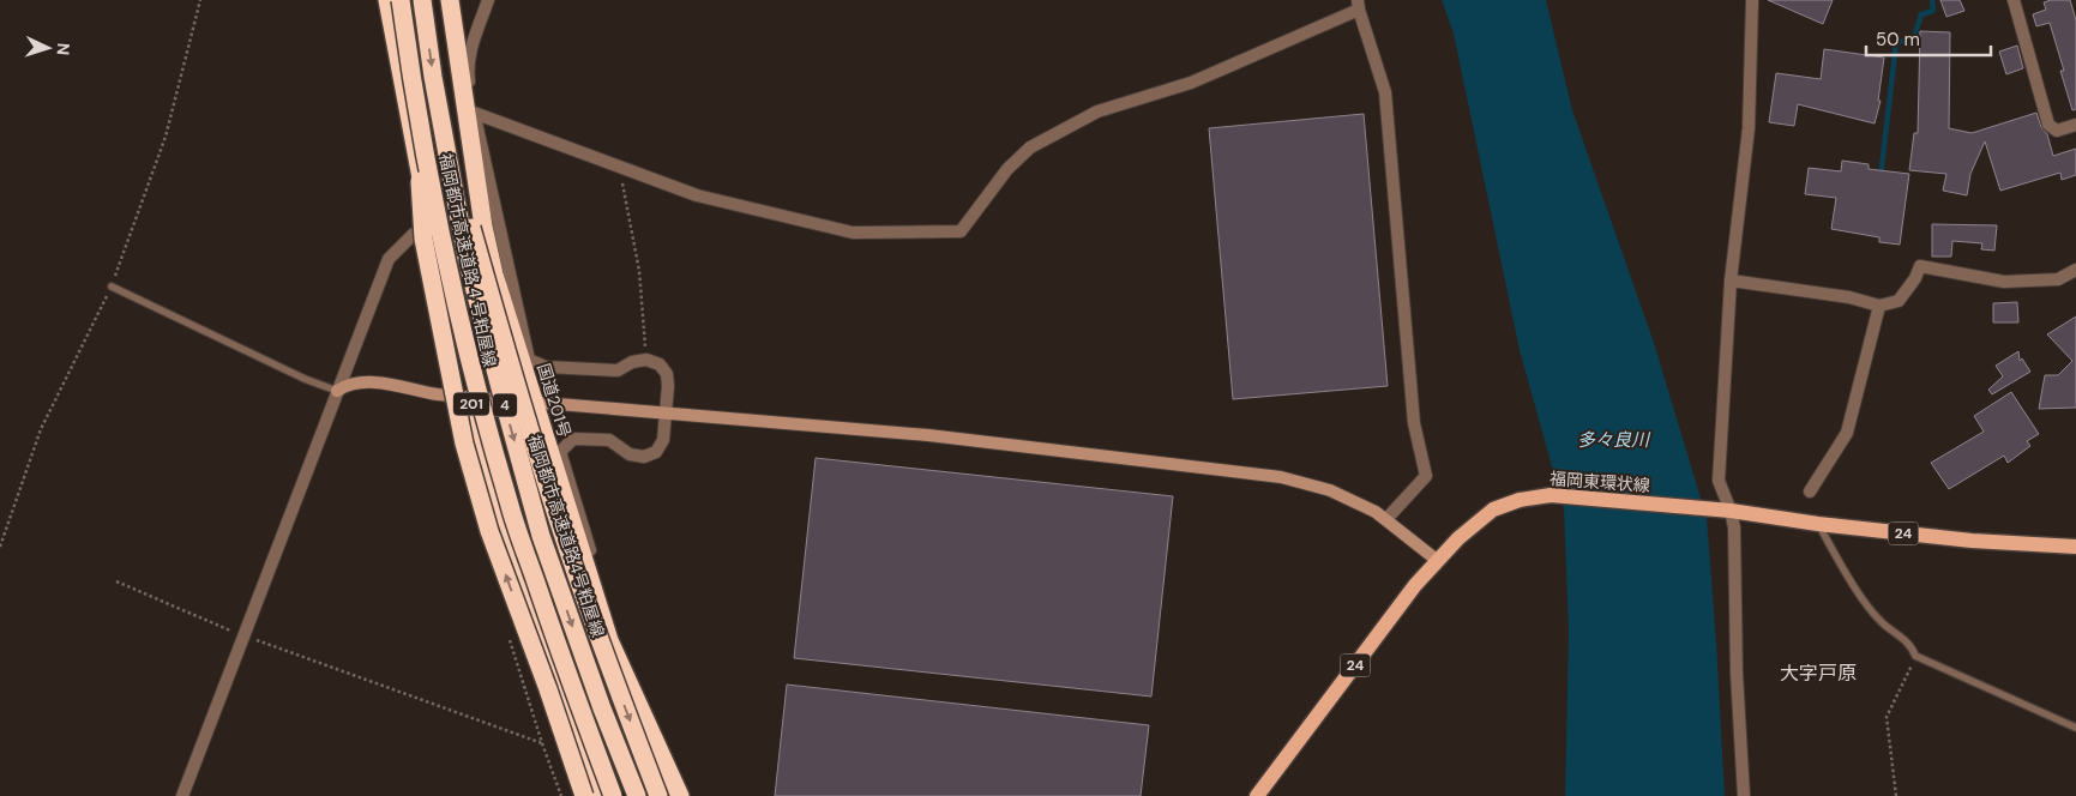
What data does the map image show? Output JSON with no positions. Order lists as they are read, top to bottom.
{
  "streets": {
    "highway": [
      "福岡都市高速道路４号粕屋線",
      "国道201号",
      "201",
      "4",
      "福岡都市高速道路4号粕屋線"
    ],
    "main road": ["福岡東環状線", "24"]
  },
  "districts": ["大字戸原"],
  "water": ["多々良川"],
  "scale_bar": "50 m",
  "north": "right"
}
